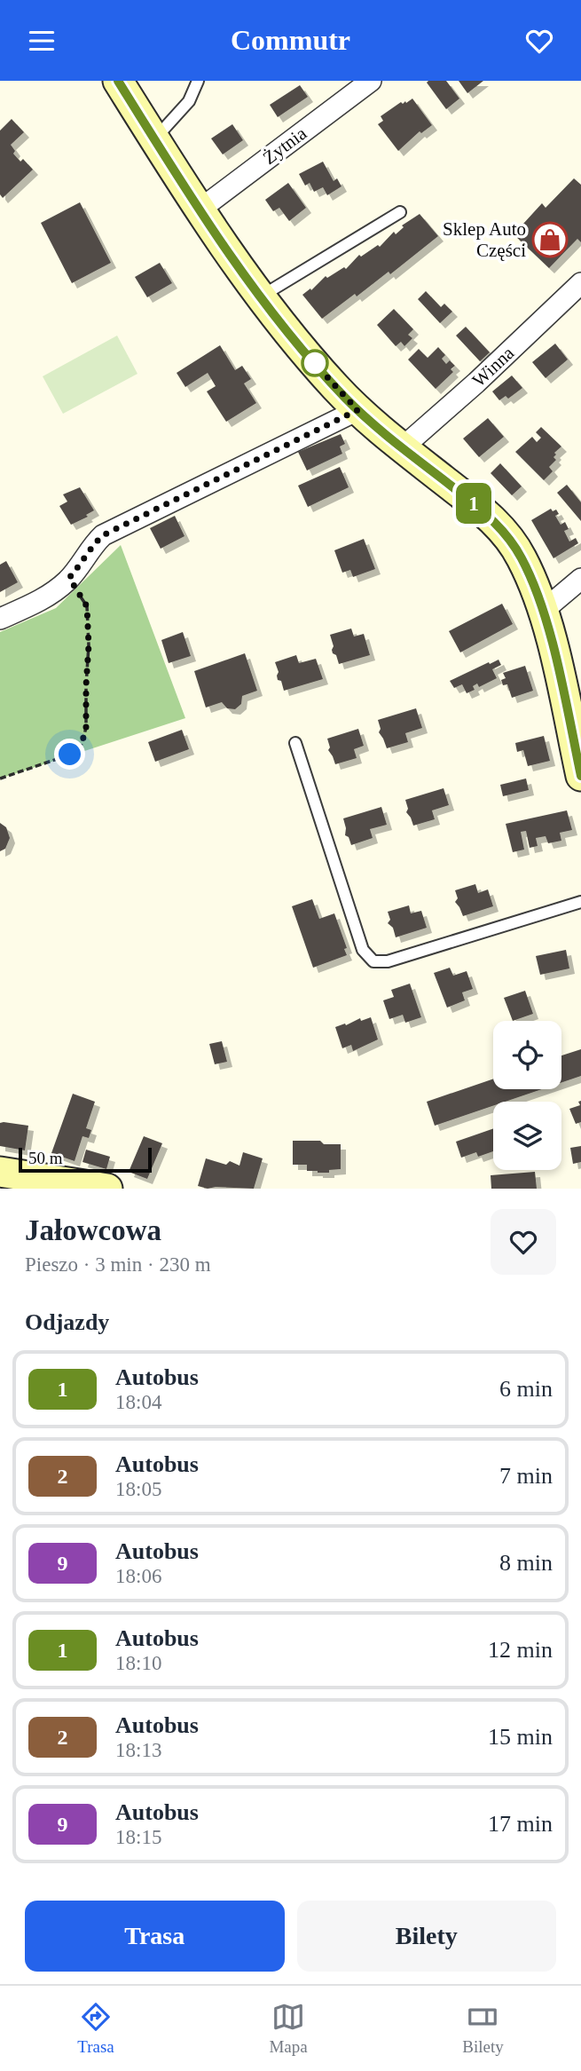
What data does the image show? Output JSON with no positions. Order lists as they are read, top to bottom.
{
  "streets": {
    "street": ["Żytnia", "Winna"]
  },
  "places": {
    "shop": ["Sklep Auto Części"]
  },
  "lines": ["bus line 1"],
  "scale_bar": "50 m",
  "page": {
    "header": "Commutr",
    "on_map": "1",
    "scale": "50 m",
    "heading": [
      ["Jałowcowa", "Pieszo · 3 min · 230 m"],
      "Odjazdy"
    ],
    "list": [
      {
        "mark": "1",
        "name": "Autobus",
        "note": "18:04",
        "value": "6 min"
      },
      {
        "mark": "2",
        "name": "Autobus",
        "note": "18:05",
        "value": "7 min"
      },
      {
        "mark": "9",
        "name": "Autobus",
        "note": "18:06",
        "value": "8 min"
      },
      {
        "mark": "1",
        "name": "Autobus",
        "note": "18:10",
        "value": "12 min"
      },
      {
        "mark": "2",
        "name": "Autobus",
        "note": "18:13",
        "value": "15 min"
      },
      {
        "mark": "9",
        "name": "Autobus",
        "note": "18:15",
        "value": "17 min"
      }
    ],
    "buttons": ["Trasa", "Bilety"],
    "tabs": ["Trasa", "Mapa", "Bilety"]
  }
}
